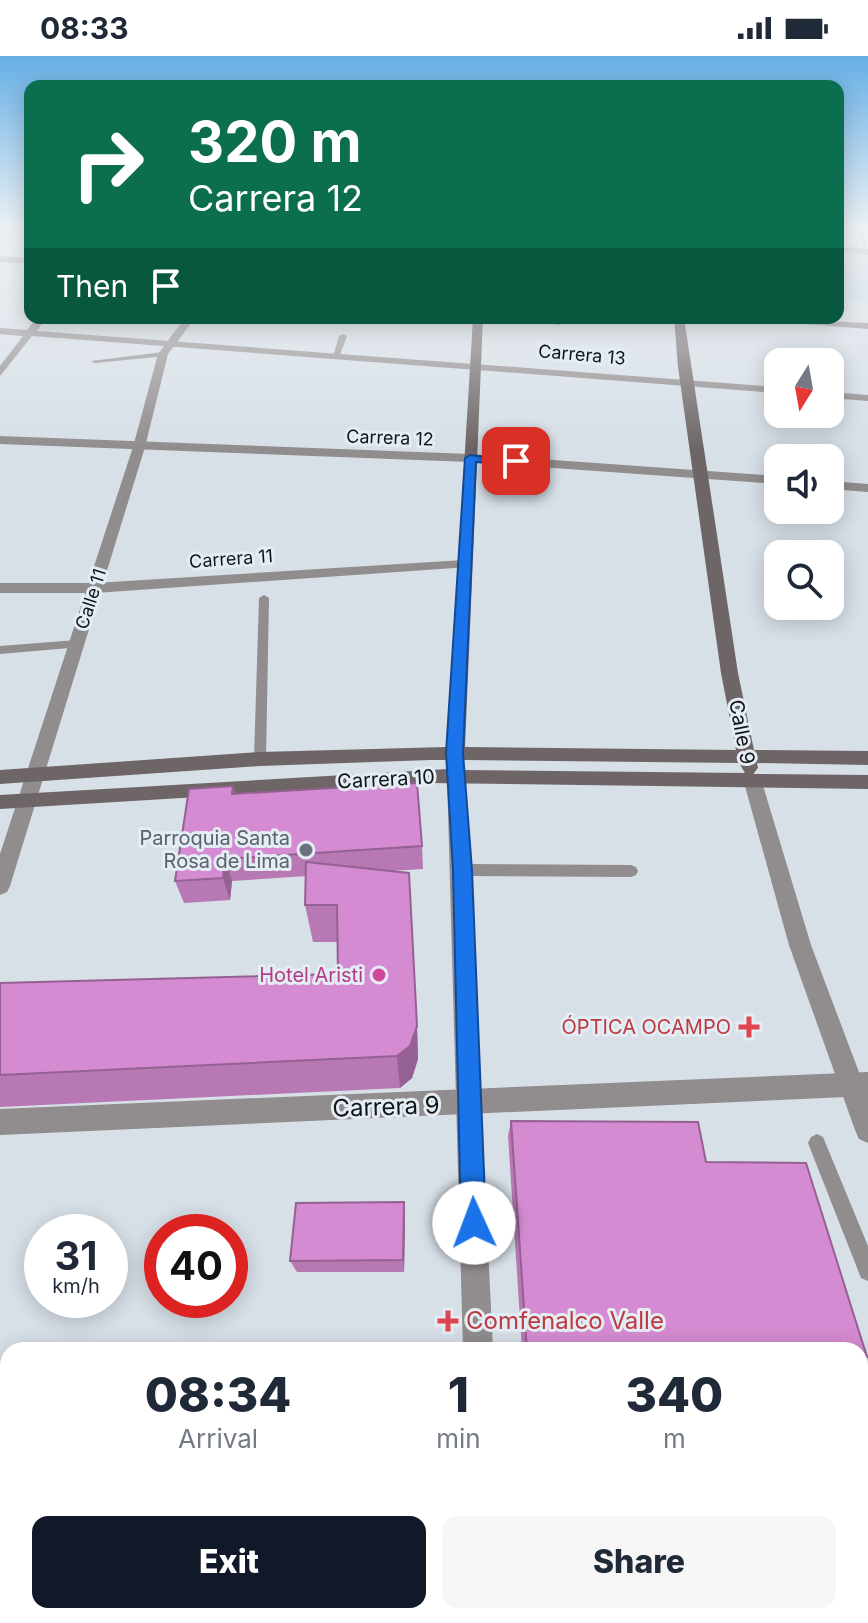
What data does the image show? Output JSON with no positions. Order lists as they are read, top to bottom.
{
  "streets": {
    "main road": ["Calle 9", "Carrera 10"],
    "street": [
      "Carrera 13",
      "Carrera 12",
      "Carrera 11",
      "Calle 11",
      "Carrera 9"
    ]
  },
  "crossings": [
    ["Carrera 13", "Calle 11"],
    ["Carrera 13", "Calle 9"],
    ["Carrera 12", "Calle 11"],
    ["Carrera 12", "Calle 9"],
    ["Carrera 11", "Calle 11"],
    ["Calle 11", "Carrera 10"],
    ["Calle 9", "Carrera 10"],
    ["Calle 9", "Carrera 9"]
  ],
  "places": {
    "other": ["Parroquia Santa Rosa de Lima", "Hotel Aristi"],
    "health": ["ÓPTICA OCAMPO", "Comfenalco Valle"]
  },
  "north": "bottom",
  "page": {
    "status": "08:33",
    "turn": ["320 m", "Carrera 12"],
    "then": "Then",
    "speed": "31 km/h",
    "limit": "40",
    "eta": [
      "08:34",
      "Arrival",
      "1",
      "min",
      "340",
      "m"
    ],
    "buttons": ["Exit", "Share"]
  }
}
